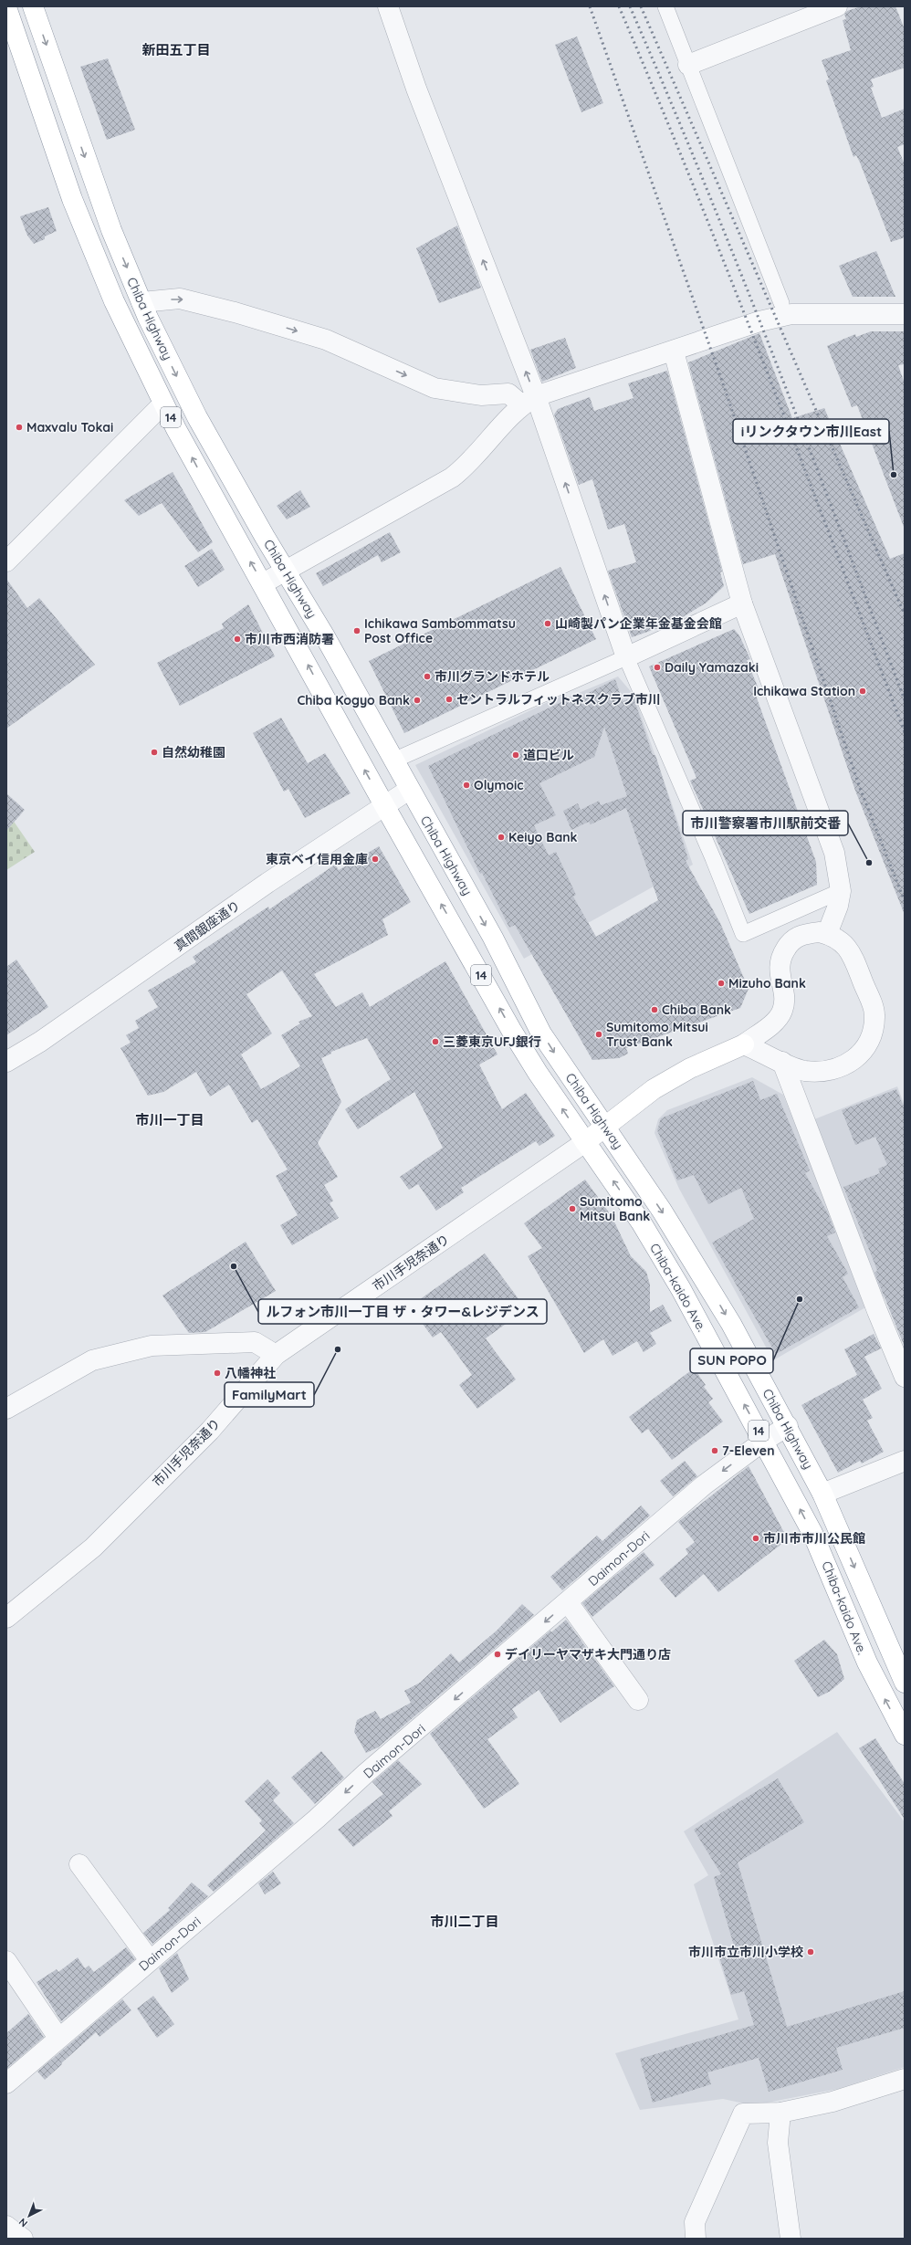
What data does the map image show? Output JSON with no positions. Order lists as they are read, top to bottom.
{
  "streets": {
    "main road": ["Chiba Highway", "14", "Chiba-kaido Ave."],
    "street": ["真間銀座通り", "市川手児奈通り", "Daimon-Dori"]
  },
  "crossings": [
    ["Chiba Highway", "真間銀座通り"],
    ["Chiba Highway", "市川手児奈通り"],
    ["Chiba Highway", "Chiba-kaido Ave."],
    ["Chiba Highway", "Daimon-Dori"],
    ["市川手児奈通り", "Chiba-kaido Ave."],
    ["Chiba-kaido Ave.", "Daimon-Dori"]
  ],
  "one_way": ["Chiba-kaido Ave.", "Daimon-Dori"],
  "districts": ["新田五丁目", "市川一丁目", "市川二丁目"],
  "places": [
    "Maxvalu Tokai",
    "iリンクタウン市川East",
    "山崎製パン企業年金基金会館",
    "Ichikawa Sambommatsu Post Office",
    "市川市西消防署",
    "Daily Yamazaki",
    "市川グランドホテル",
    "Ichikawa Station",
    "セントラルフィットネスクラブ市川",
    "Chiba Kogyo Bank",
    "自然幼稚園",
    "道口ビル",
    "Olymoic",
    "Keiyo Bank",
    "東京ベイ信用金庫",
    "市川警察署市川駅前交番",
    "Mizuho Bank",
    "Chiba Bank",
    "Sumitomo Mitsui Trust Bank",
    "三菱東京UFJ銀行",
    "Sumitomo Mitsui Bank",
    "ルフォン市川一丁目 ザ・タワー&レジデンス",
    "SUN POPO",
    "FamilyMart",
    "八幡神社",
    "7-Eleven",
    "市川市市川公民館",
    "デイリーヤマザキ大門通り店",
    "市川市立市川小学校"
  ],
  "north": "bottom left"
}
